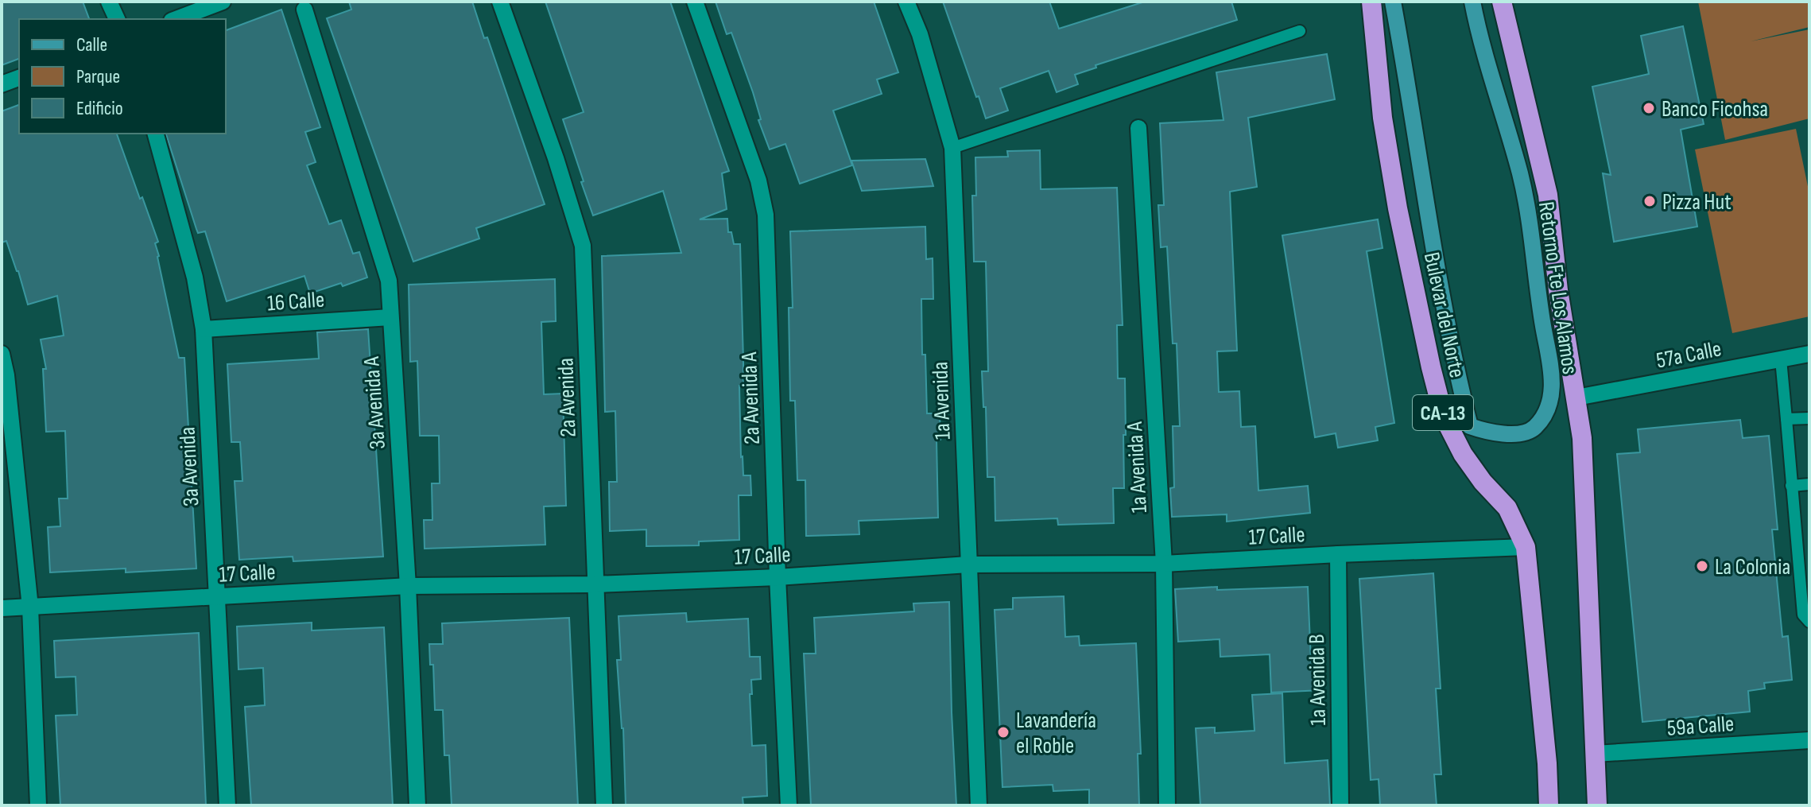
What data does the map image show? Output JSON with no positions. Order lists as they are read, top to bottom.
{
  "streets": {
    "highway": ["Bulevar del Norte", "CA-13"],
    "main road": ["Retorno Fte Los Alamos"],
    "street": [
      "16 Calle",
      "57a Calle",
      "2a Avenida",
      "2a Avenida A",
      "1a Avenida",
      "3a Avenida A",
      "3a Avenida",
      "1a Avenida A",
      "17 Calle",
      "1a Avenida B",
      "59a Calle"
    ]
  },
  "crossings": [
    ["16 Calle", "3a Avenida A"],
    ["16 Calle", "3a Avenida"],
    ["Bulevar del Norte", "17 Calle"],
    ["2a Avenida", "17 Calle"],
    ["2a Avenida A", "17 Calle"],
    ["1a Avenida", "17 Calle"],
    ["3a Avenida A", "17 Calle"],
    ["3a Avenida", "17 Calle"],
    ["1a Avenida A", "17 Calle"],
    ["17 Calle", "1a Avenida B"]
  ],
  "places": [
    "Banco Ficohsa",
    "Pizza Hut",
    "La Colonia",
    "Lavandería el Roble"
  ],
  "legend": ["Calle", "Parque", "Edificio"]
}
